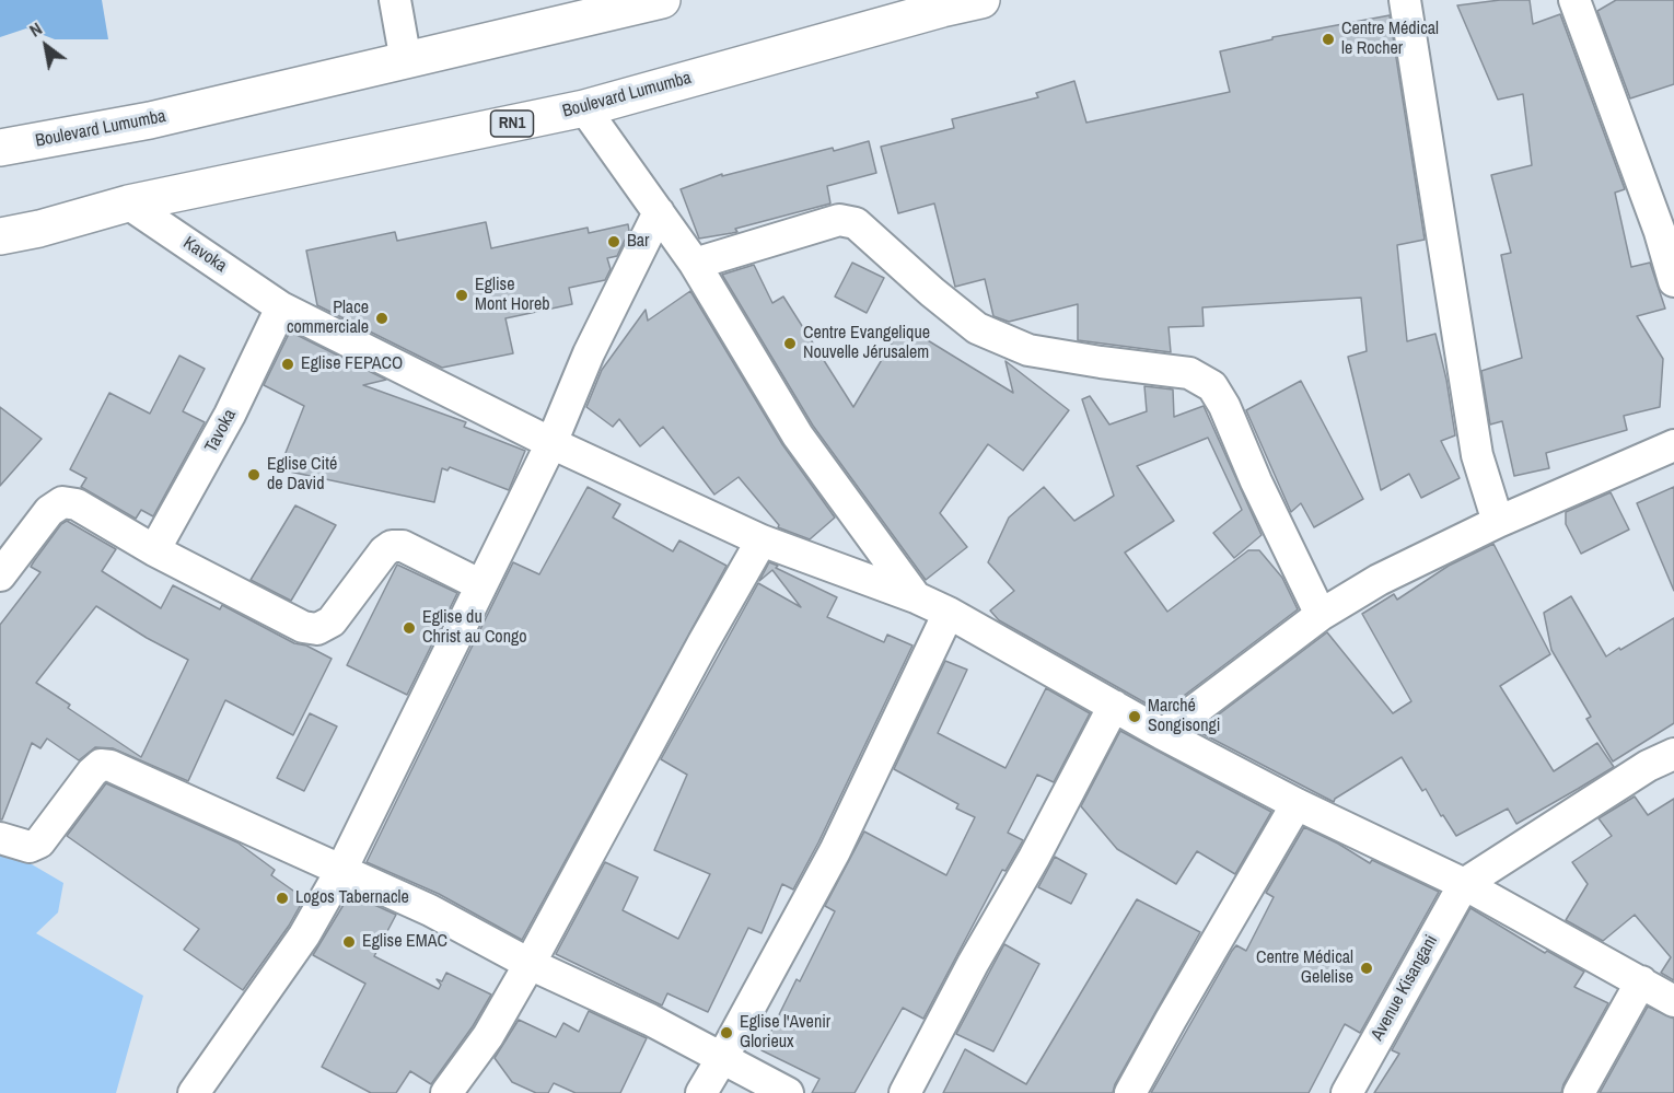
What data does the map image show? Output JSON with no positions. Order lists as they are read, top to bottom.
{
  "streets": {
    "highway": ["Boulevard Lumumba", "RN1"],
    "street": ["Kavoka", "Tavoka", "Avenue Kisangani"]
  },
  "crossings": [
    ["Boulevard Lumumba", "Kavoka"],
    ["Kavoka", "Tavoka"],
    ["Kavoka", "Avenue Kisangani"]
  ],
  "places": [
    "Centre Médical le Rocher",
    "Bar",
    "Eglise Mont Horeb",
    "Place commerciale",
    "Centre Evangelique Nouvelle Jérusalem",
    "Eglise FEPACO",
    "Eglise Cité de David",
    "Eglise du Christ au Congo",
    "Marché Songisongi",
    "Logos Tabernacle",
    "Eglise EMAC",
    "Centre Médical Gelelise",
    "Eglise l'Avenir Glorieux"
  ],
  "north": "top left"
}
